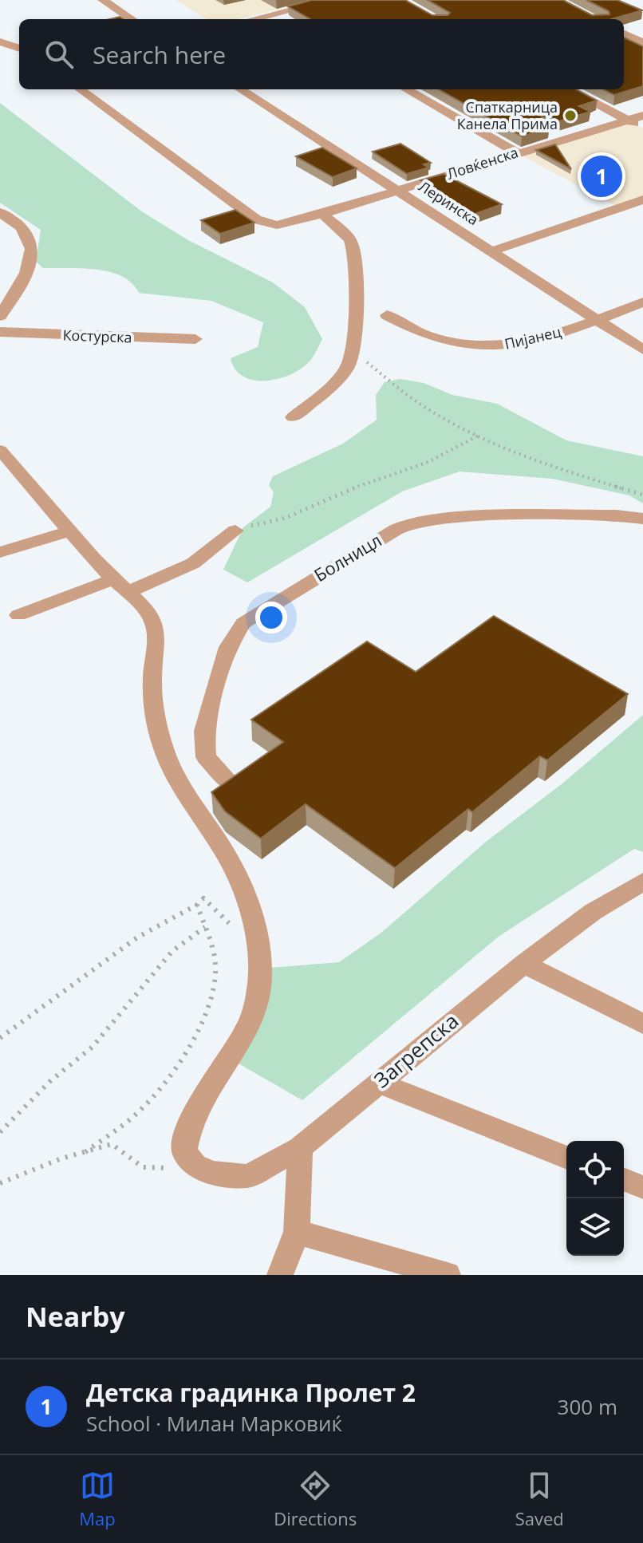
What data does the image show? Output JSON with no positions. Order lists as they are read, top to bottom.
{
  "streets": {
    "street": [
      "Ловќенска",
      "Леринска",
      "Костурска",
      "Пијанец",
      "Болницл",
      "Загрепска"
    ]
  },
  "crossings": [
    ["Ловќенска", "Леринска"],
    ["Леринска", "Пијанец"]
  ],
  "places": ["Спаткарница Канела Прима"],
  "page": {
    "search": "Search here",
    "pins": "1",
    "heading": "Nearby",
    "list": [
      {
        "mark": "1",
        "name": "Детска градинка Пролет 2",
        "note": "School · Милан Марковиќ",
        "value": "300 m"
      }
    ],
    "nav": ["Map", "Directions", "Saved"]
  }
}
